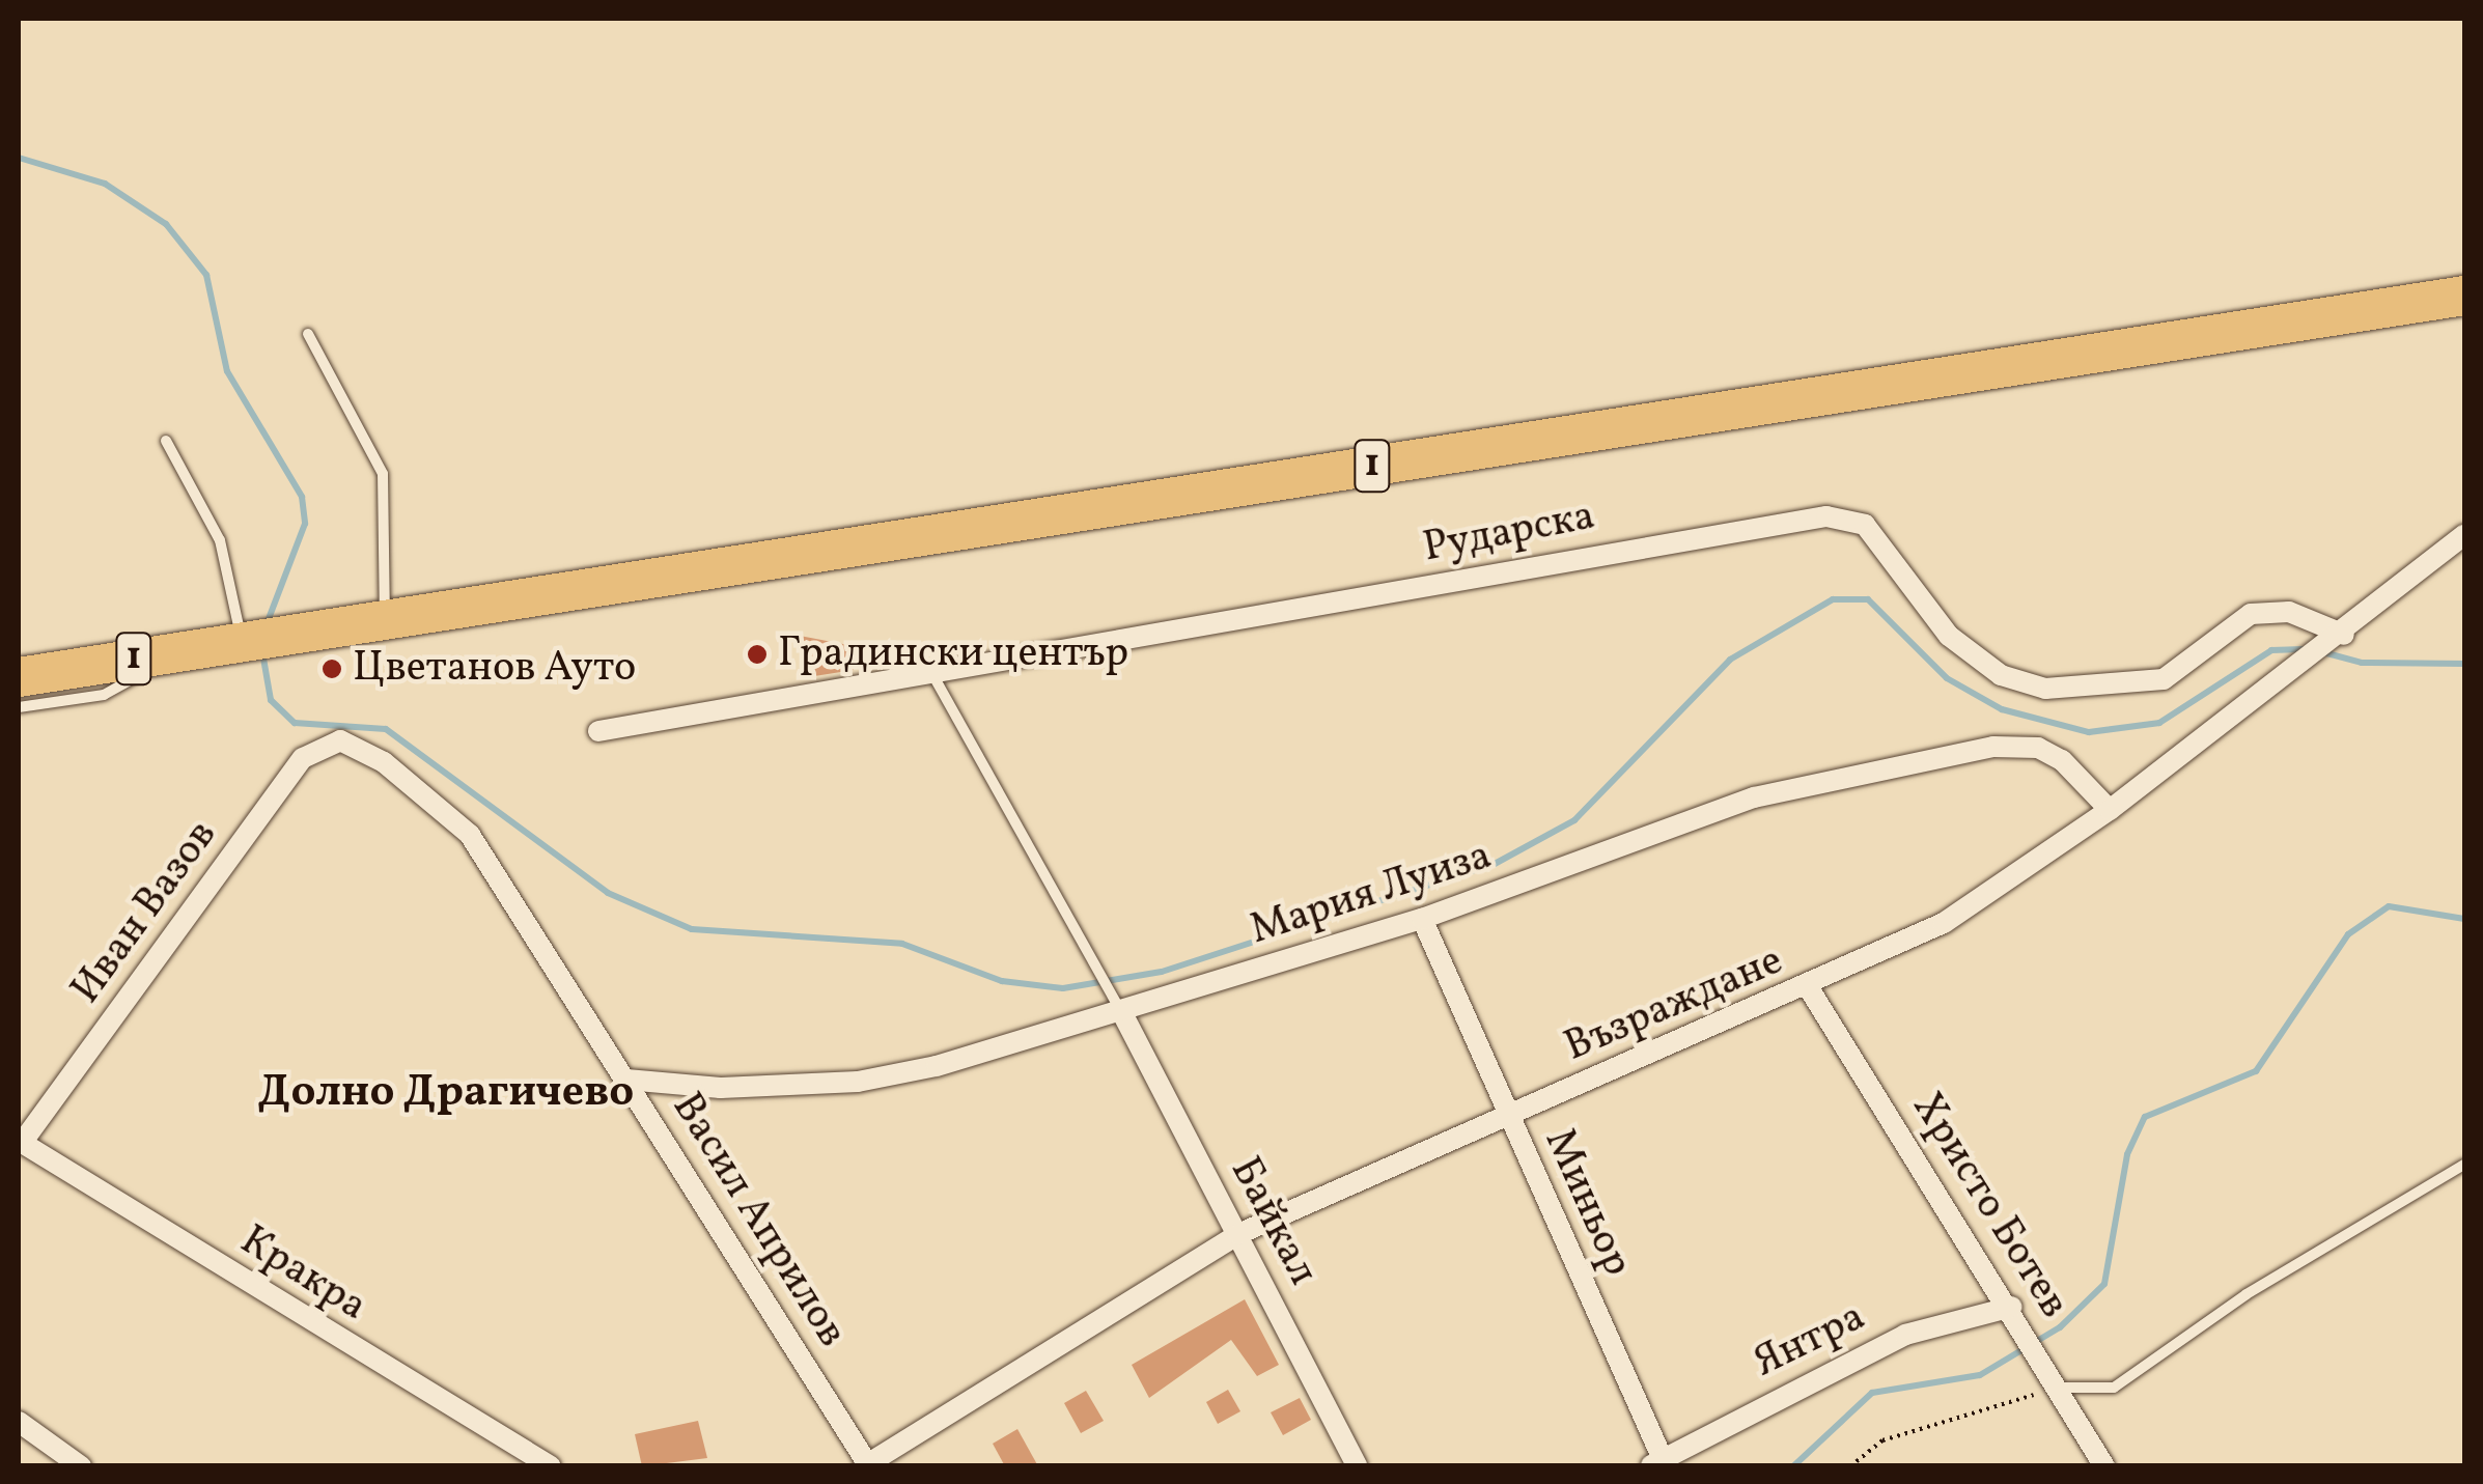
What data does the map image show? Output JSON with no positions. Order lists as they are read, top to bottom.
{
  "streets": {
    "highway": ["1"],
    "street": [
      "Рударска",
      "Мария Луиза",
      "Иван Вазов",
      "Възраждане",
      "Миньор",
      "Христо Ботев",
      "Васил Априлов",
      "Байкал",
      "Кракра",
      "Янтра"
    ]
  },
  "crossings": [
    ["Рударска", "Възраждане"],
    ["Мария Луиза", "Възраждане"],
    ["Мария Луиза", "Миньор"],
    ["Мария Луиза", "Васил Априлов"],
    ["Мария Луиза", "Байкал"],
    ["Иван Вазов", "Васил Априлов"],
    ["Иван Вазов", "Кракра"],
    ["Възраждане", "Миньор"],
    ["Възраждане", "Христо Ботев"],
    ["Възраждане", "Васил Априлов"],
    ["Възраждане", "Байкал"],
    ["Миньор", "Янтра"],
    ["Христо Ботев", "Янтра"]
  ],
  "districts": ["Долно Драгичево"],
  "places": ["Градински център", "Цветанов Ауто"]
}
